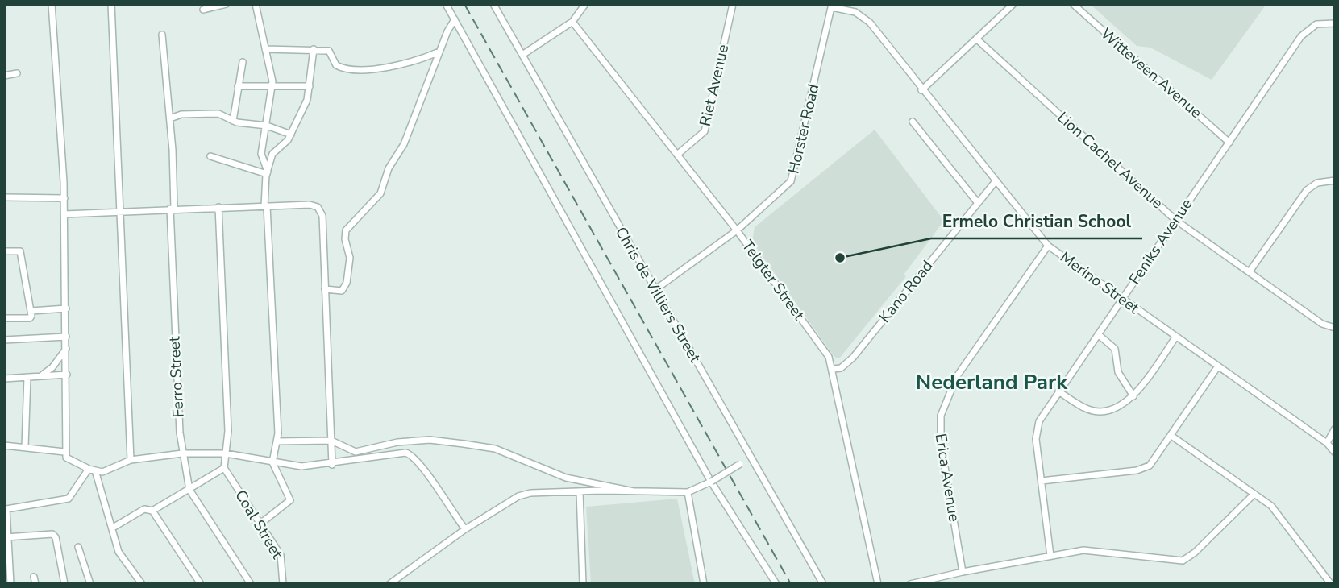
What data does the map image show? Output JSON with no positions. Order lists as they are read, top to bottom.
{
  "streets": {
    "street": [
      "Witteveen Avenue",
      "Riet Avenue",
      "Horster Road",
      "Lion Cachel Avenue",
      "Feniks Avenue",
      "Telgter Street",
      "Merino Street",
      "Kano Road",
      "Chris de Villiers Street",
      "Ferro Street",
      "Erica Avenue",
      "Coal Street"
    ]
  },
  "crossings": [
    ["Witteveen Avenue", "Feniks Avenue"],
    ["Riet Avenue", "Telgter Street"],
    ["Horster Road", "Telgter Street"],
    ["Horster Road", "Merino Street"],
    ["Horster Road", "Chris de Villiers Street"],
    ["Lion Cachel Avenue", "Feniks Avenue"],
    ["Feniks Avenue", "Merino Street"],
    ["Telgter Street", "Kano Road"],
    ["Merino Street", "Kano Road"],
    ["Merino Street", "Erica Avenue"]
  ],
  "districts": ["Nederland Park"],
  "places": ["Ermelo Christian School"]
}
